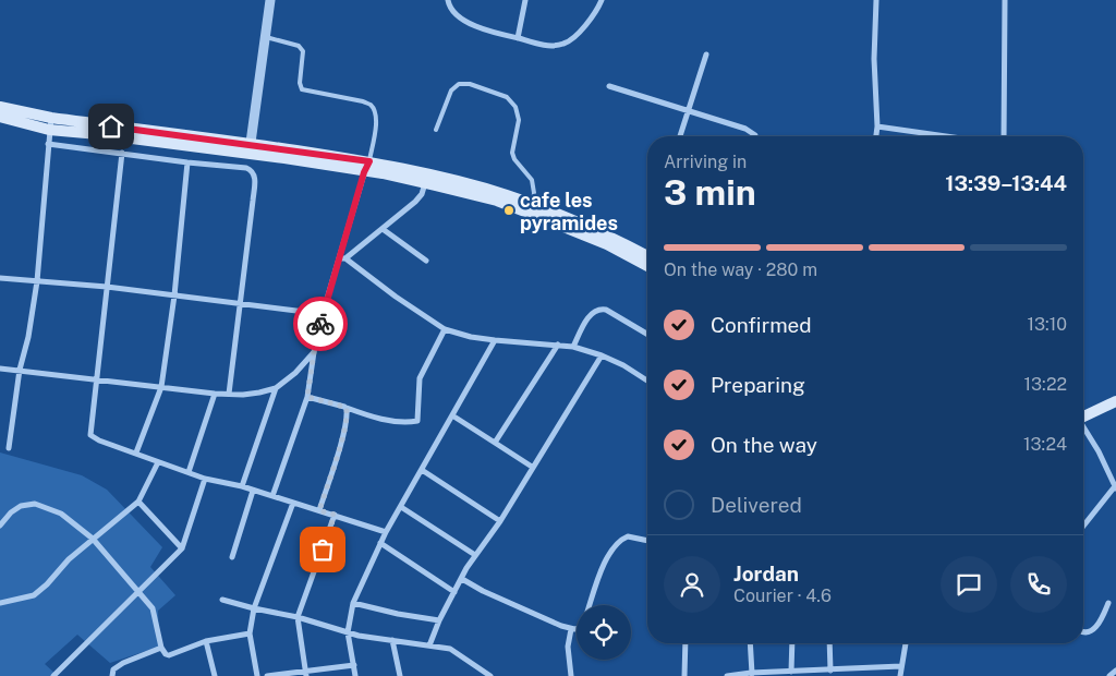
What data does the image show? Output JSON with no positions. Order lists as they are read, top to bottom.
{
  "places": ["cafe les pyramides"],
  "page": {
    "heading": ["3 min", "Arriving in", "13:39–13:44"],
    "panel": ["Jordan", "Courier · 4.6"],
    "bar": "On the way · 280 m",
    "list": [
      ["Confirmed", "13:10"],
      ["Preparing", "13:22"],
      ["On the way", "13:24"],
      "Delivered"
    ]
  }
}
